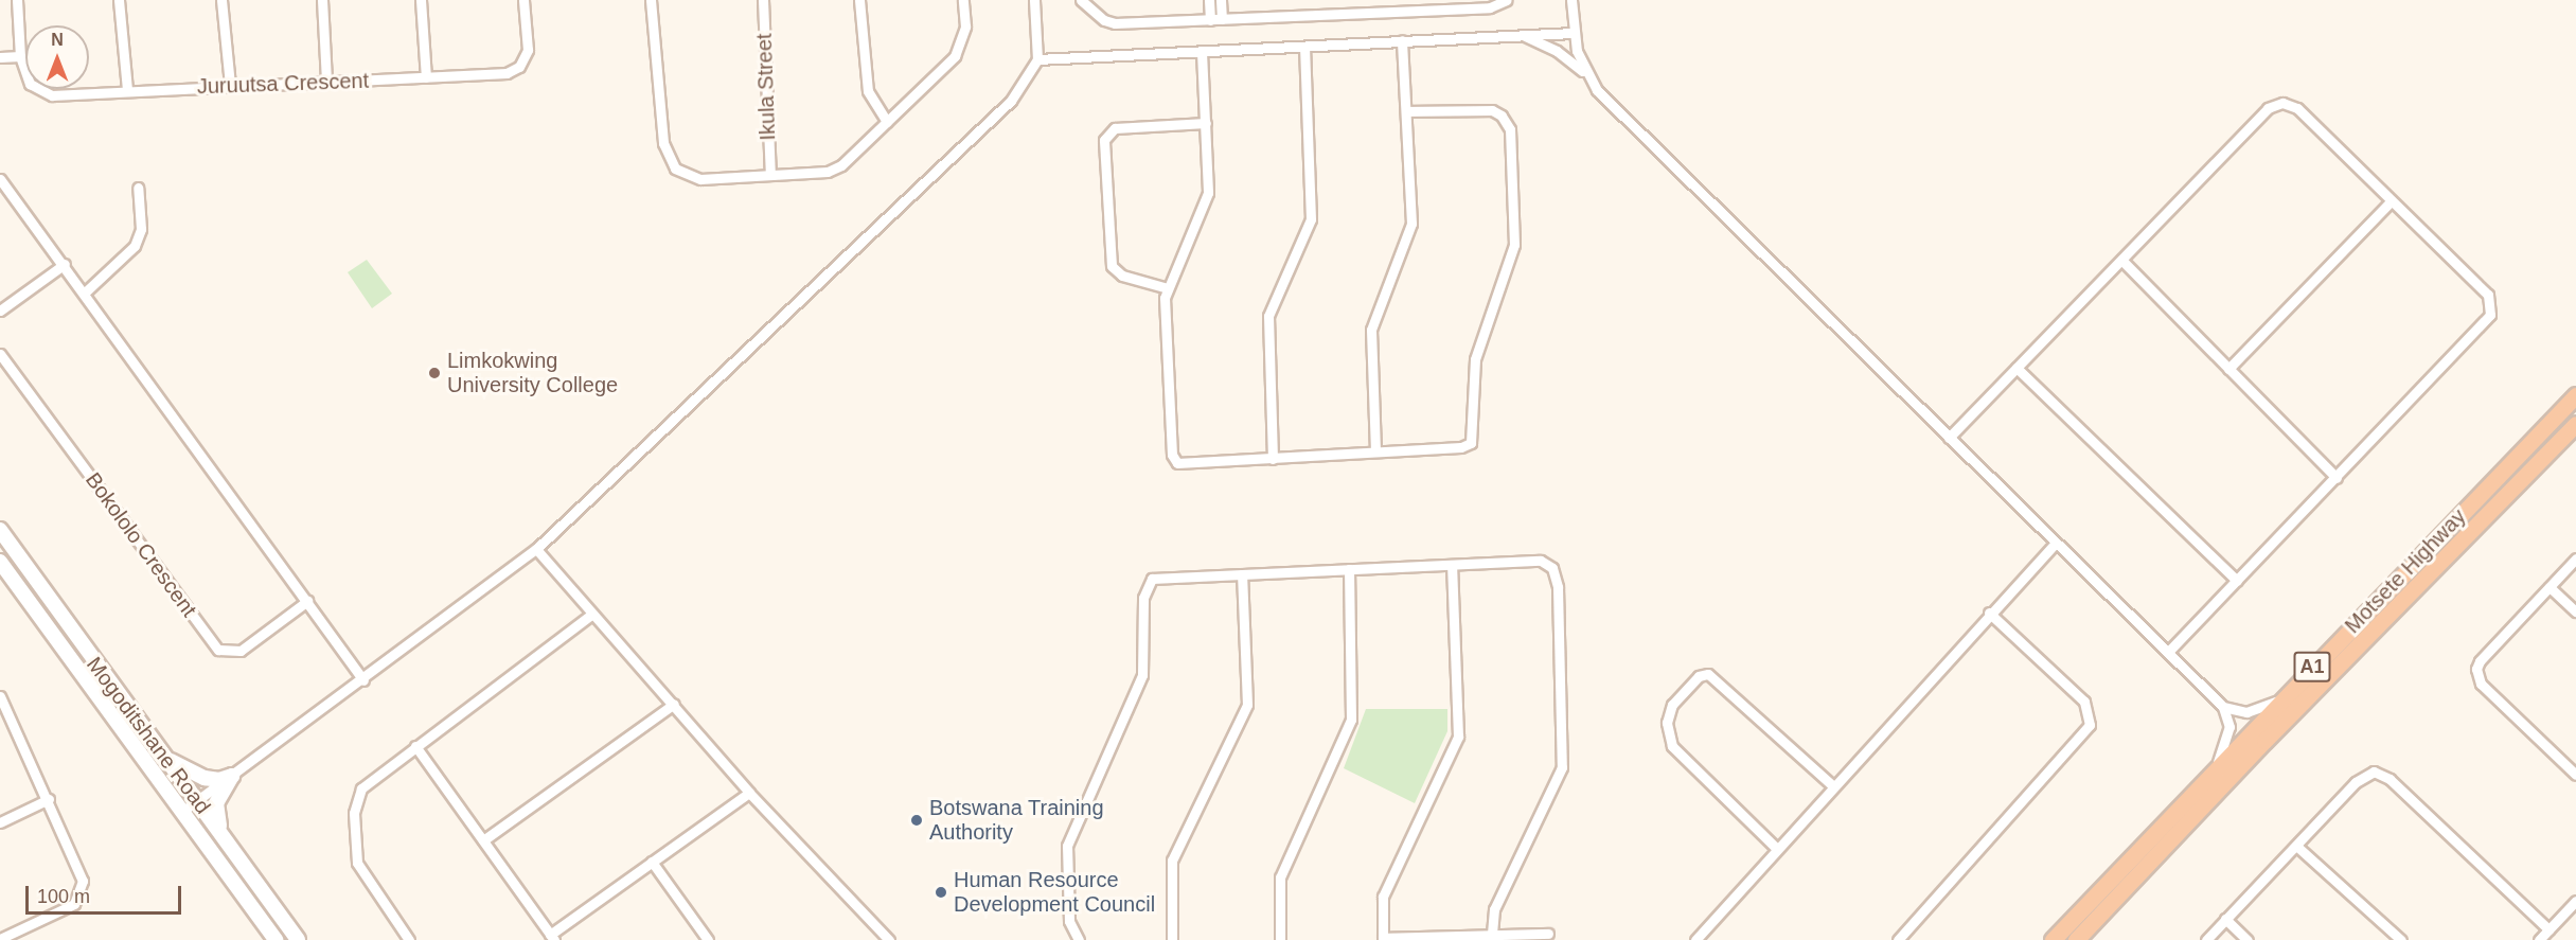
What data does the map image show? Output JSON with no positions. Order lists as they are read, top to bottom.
{
  "streets": {
    "highway": ["Motsete Highway", "A1"],
    "main road": ["Mogoditshane Road"],
    "street": ["Juruutsa Crescent", "Ikula Street", "Bokololo Crescent"]
  },
  "places": ["Limkokwing University College", "Botswana Training Authority", "Human Resource Development Council"],
  "scale_bar": "100 m",
  "north": "top"
}
